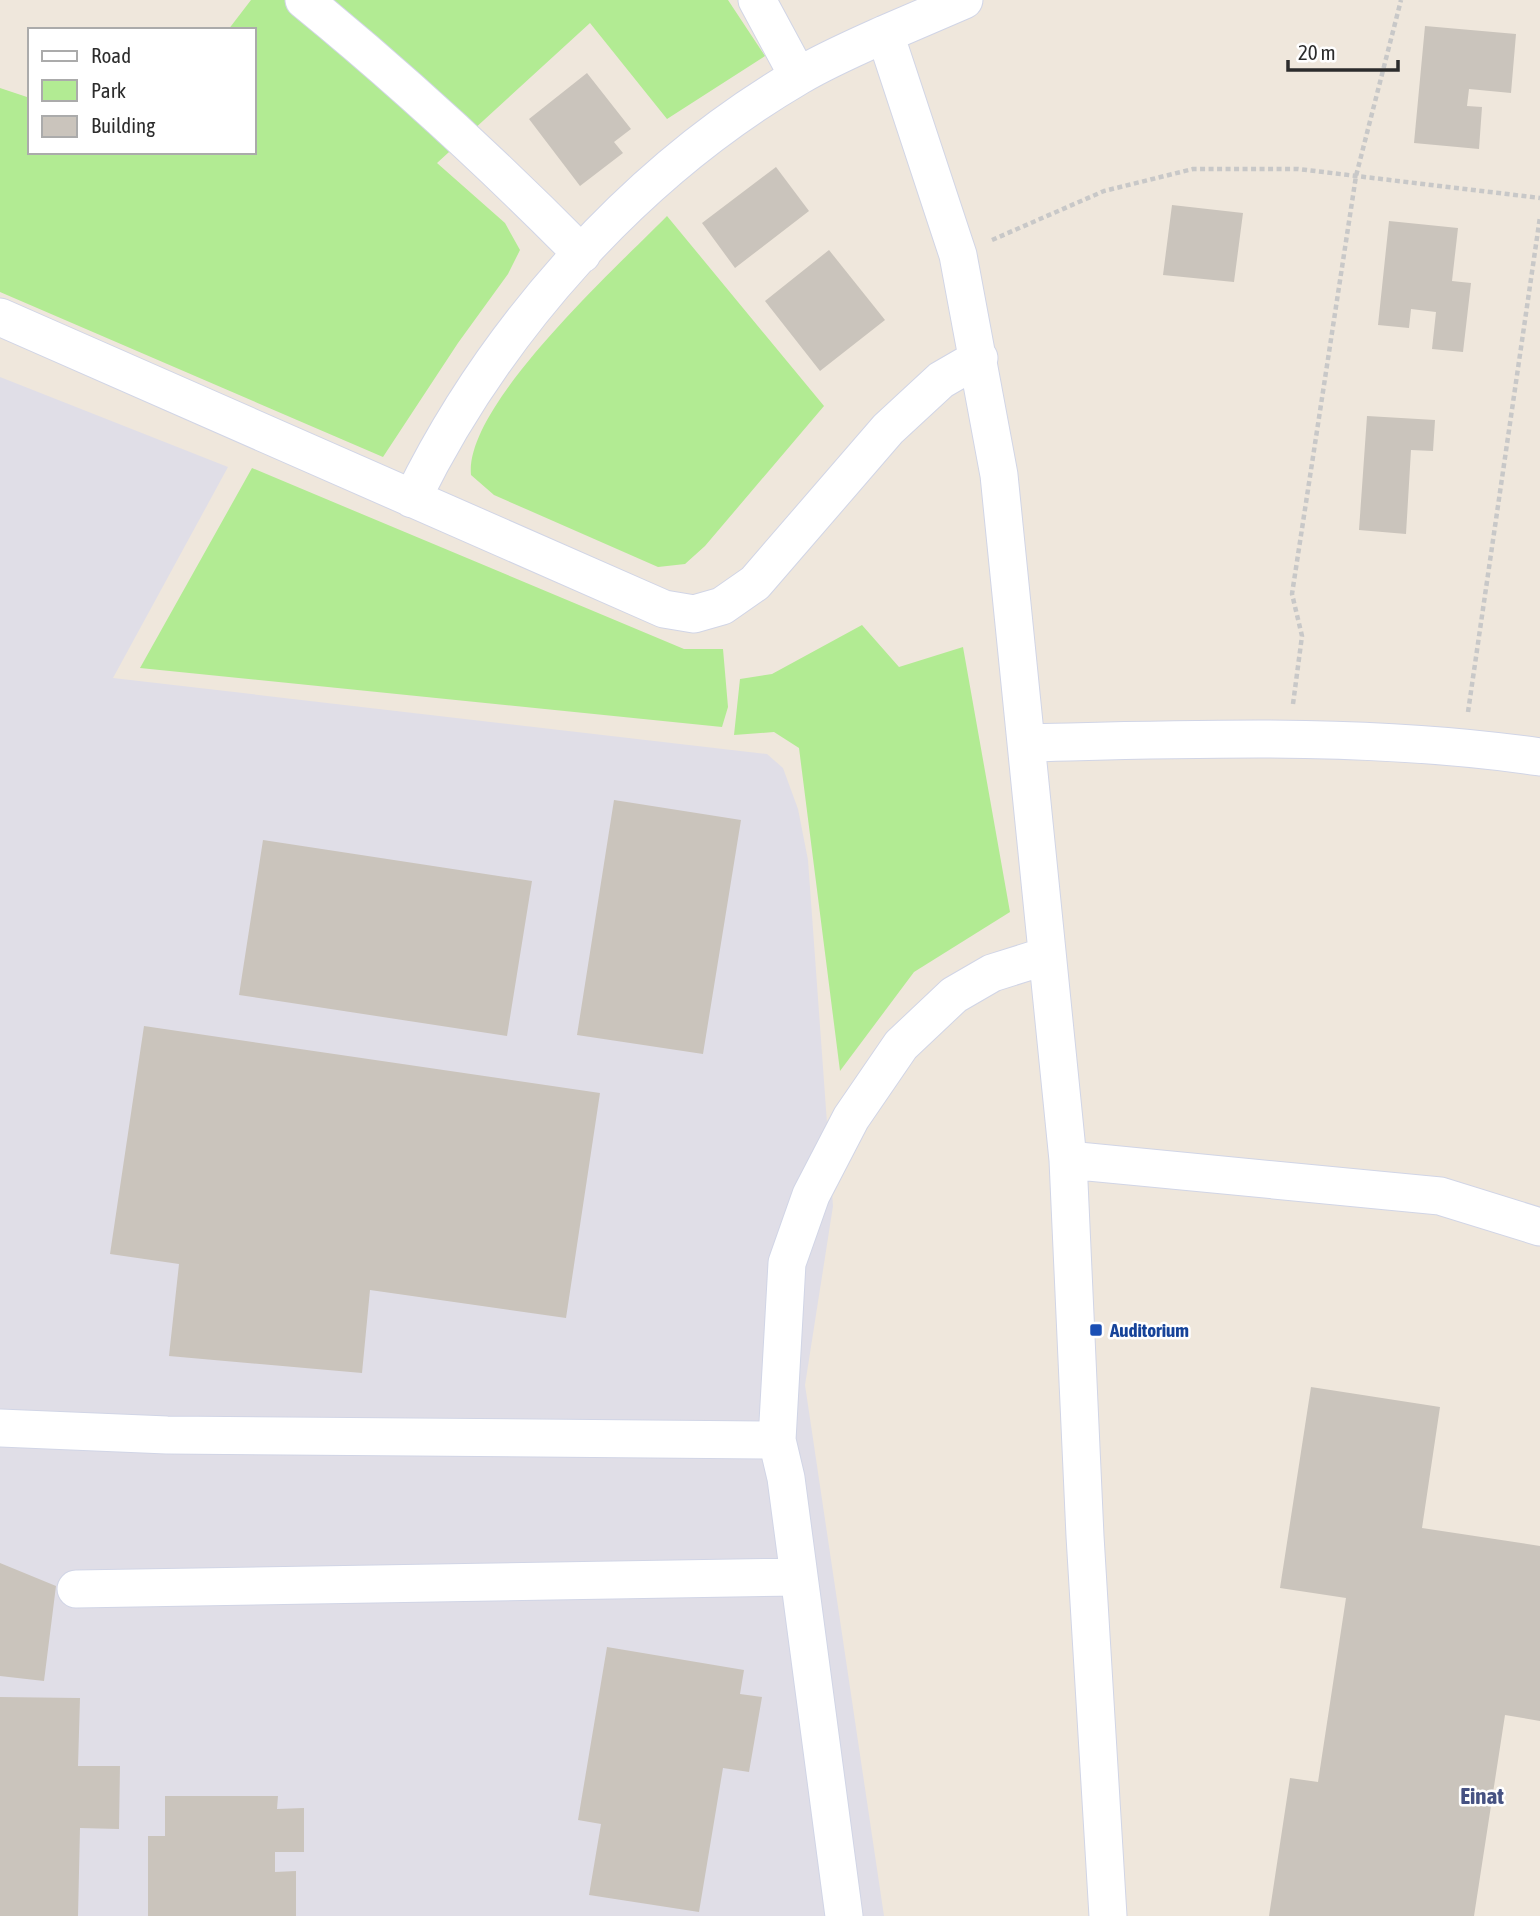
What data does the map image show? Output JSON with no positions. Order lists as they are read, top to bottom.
{
  "districts": ["Einat"],
  "places": {
    "transit": ["Auditorium"]
  },
  "legend": ["Road", "Park", "Building"],
  "scale_bar": "20 m"
}
